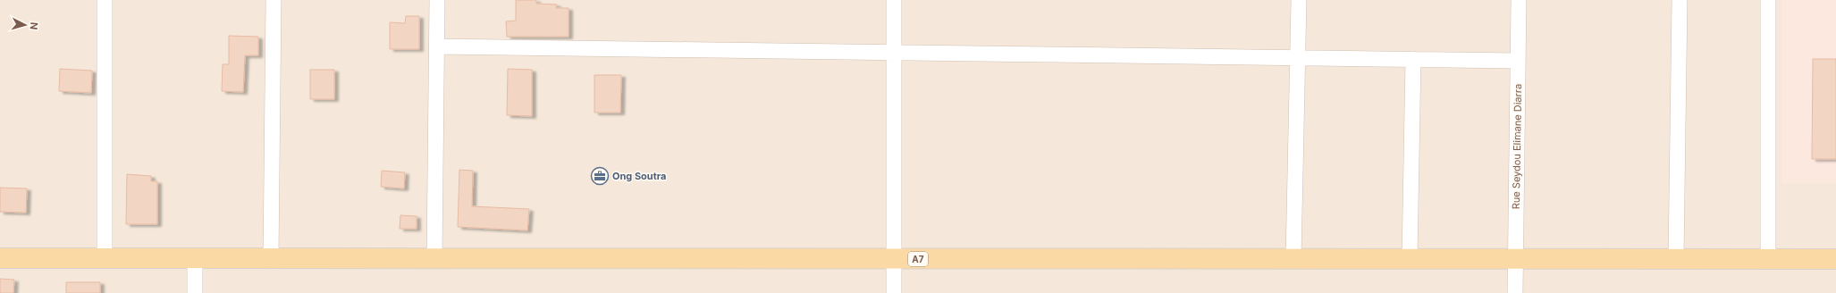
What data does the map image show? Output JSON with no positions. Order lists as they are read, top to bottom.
{
  "streets": {
    "main road": ["A7"],
    "street": ["Rue Seydou Elimane Diarra"]
  },
  "crossings": [
    ["Rue Seydou Elimane Diarra", "A7"]
  ],
  "places": {
    "office": ["Ong Soutra"]
  },
  "north": "right"
}
